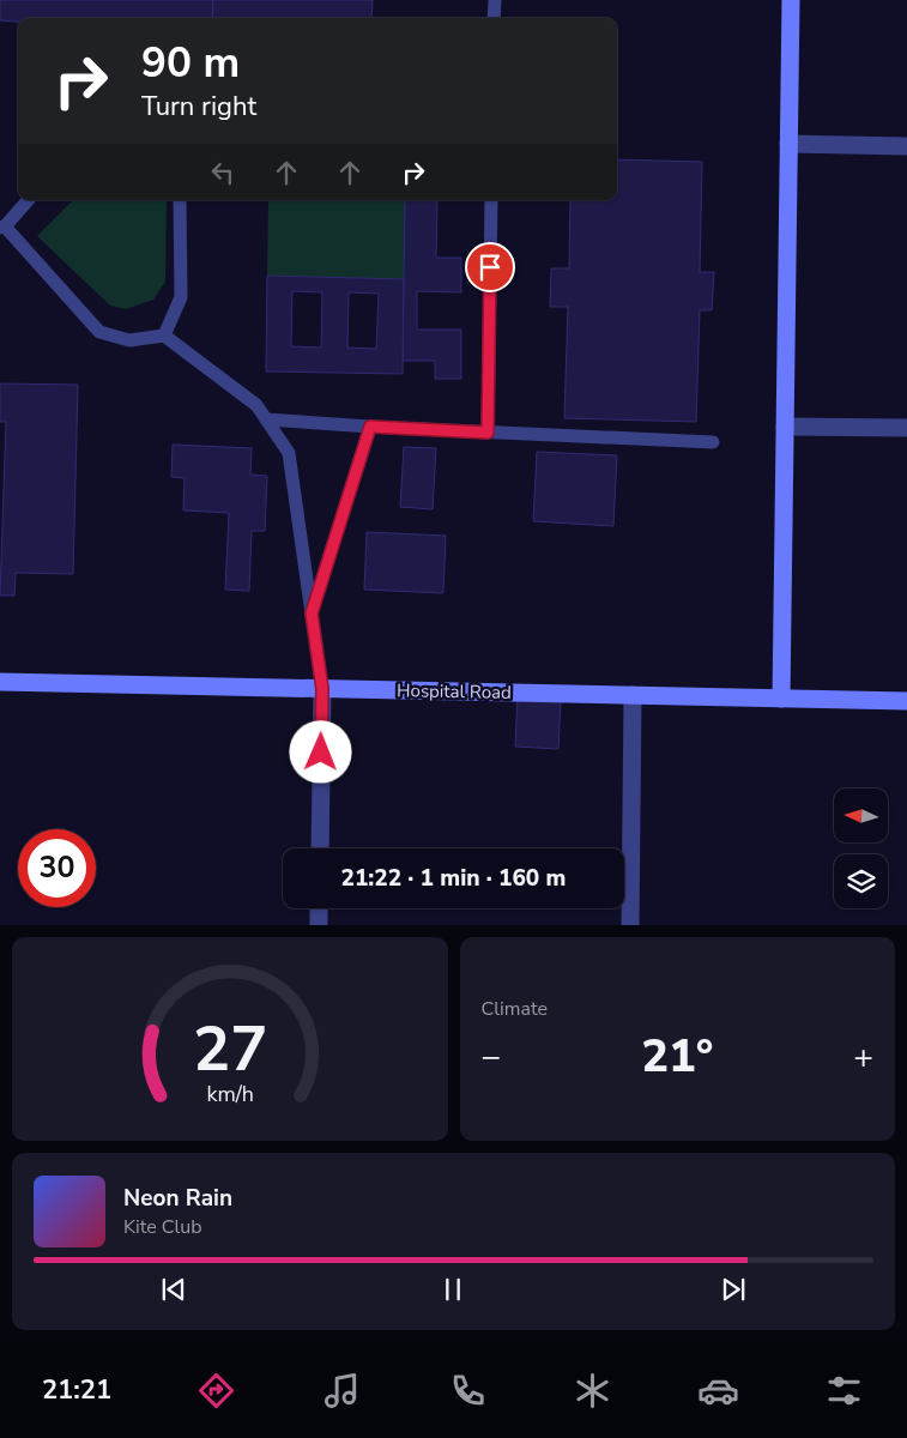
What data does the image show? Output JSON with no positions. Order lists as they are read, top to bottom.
{
  "streets": {
    "street": ["Hospital Road"]
  },
  "north": "left",
  "page": {
    "turn": ["90 m", "Turn right"],
    "limit": "30",
    "trip": "21:22 · 1 min · 160 m",
    "tile": "Climate",
    "heat": ["−", "21°", "+"],
    "song": ["Neon Rain", "Kite Club"],
    "tabs": "21:21",
    "gauge": ["27", "km/h"]
  }
}
